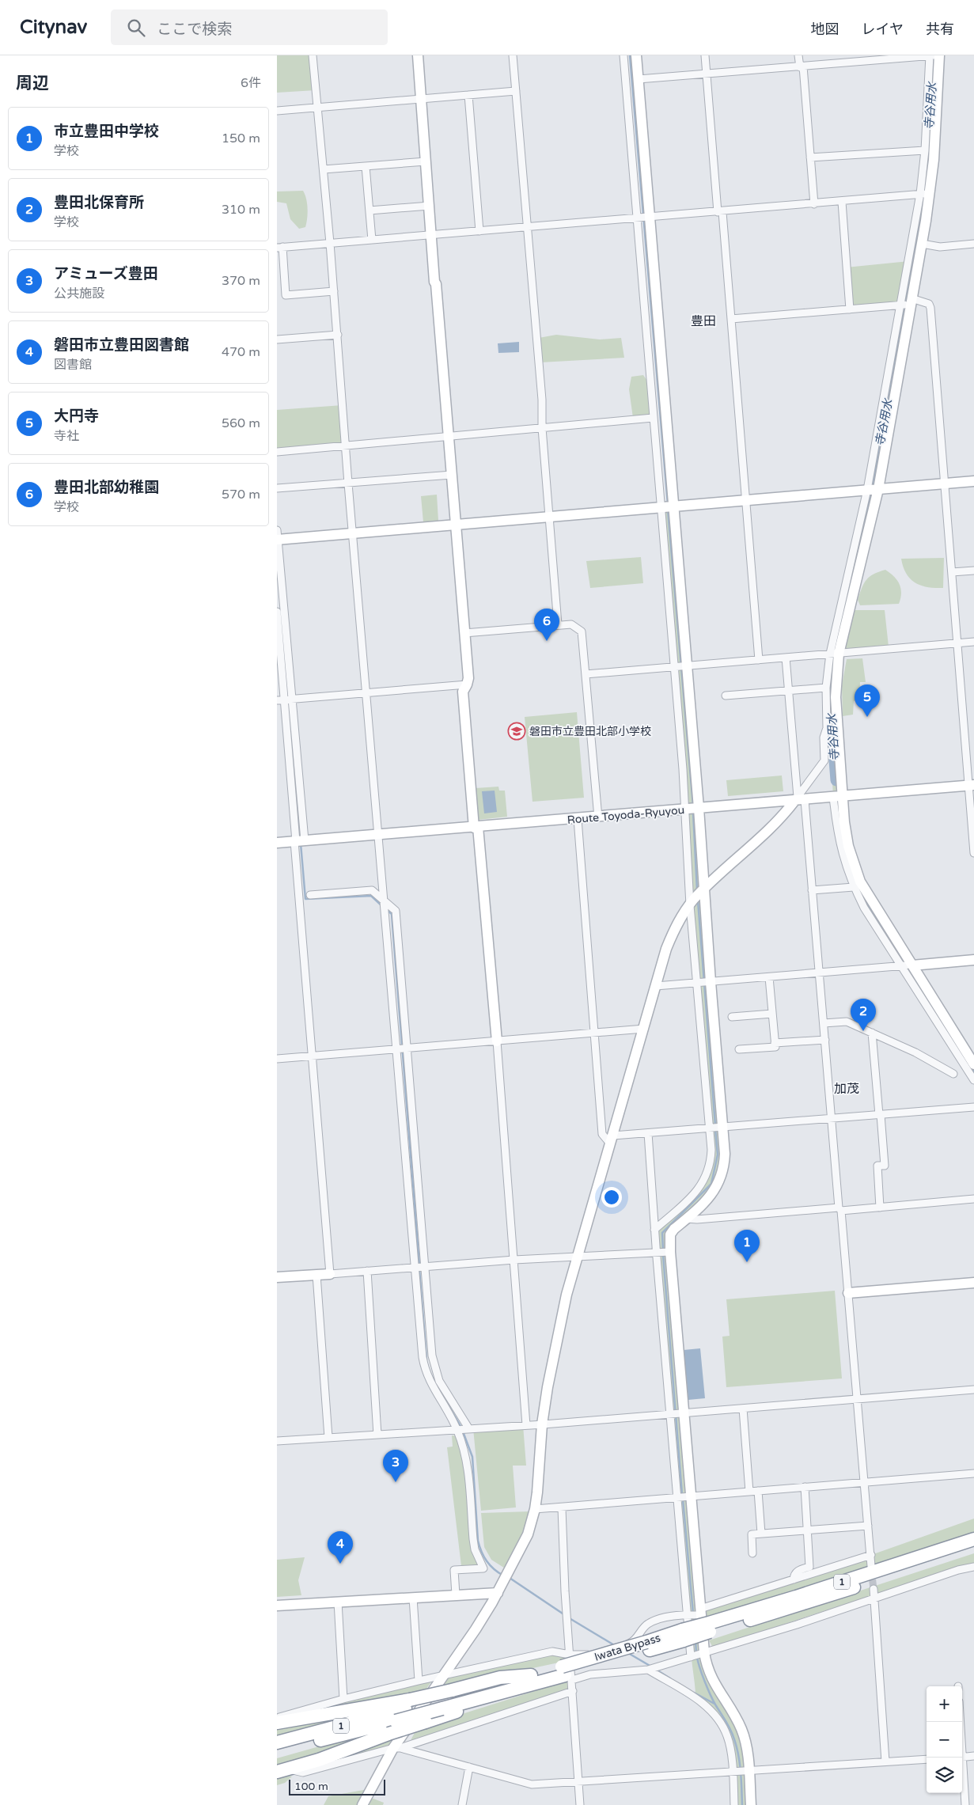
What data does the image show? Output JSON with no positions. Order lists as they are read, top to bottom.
{
  "streets": {
    "highway": ["1", "Iwata Bypass"],
    "street": ["Route Toyoda-Ryuyou"]
  },
  "districts": ["豊田", "加茂"],
  "water": ["寺谷用水"],
  "places": {
    "school or university": ["磐田市立豊田北部小学校"]
  },
  "scale_bar": "100 m",
  "page": {
    "header": "Citynav",
    "search": "ここで検索",
    "nav": ["地図", "レイヤ", "共有"],
    "heading": ["周辺", "6件"],
    "list": [
      {
        "mark": "1",
        "name": "市立豊田中学校",
        "note": "学校",
        "value": "150 m"
      },
      {
        "mark": "2",
        "name": "豊田北保育所",
        "note": "学校",
        "value": "310 m"
      },
      {
        "mark": "3",
        "name": "アミューズ豊田",
        "note": "公共施設",
        "value": "370 m"
      },
      {
        "mark": "4",
        "name": "磐田市立豊田図書館",
        "note": "図書館",
        "value": "470 m"
      },
      {
        "mark": "5",
        "name": "大円寺",
        "note": "寺社",
        "value": "560 m"
      },
      {
        "mark": "6",
        "name": "豊田北部幼稚園",
        "note": "学校",
        "value": "570 m"
      }
    ],
    "pins": [
      "6",
      "5",
      "2",
      "1",
      "3",
      "4"
    ],
    "map_buttons": ["+", "−"],
    "scale": "100 m"
  }
}
